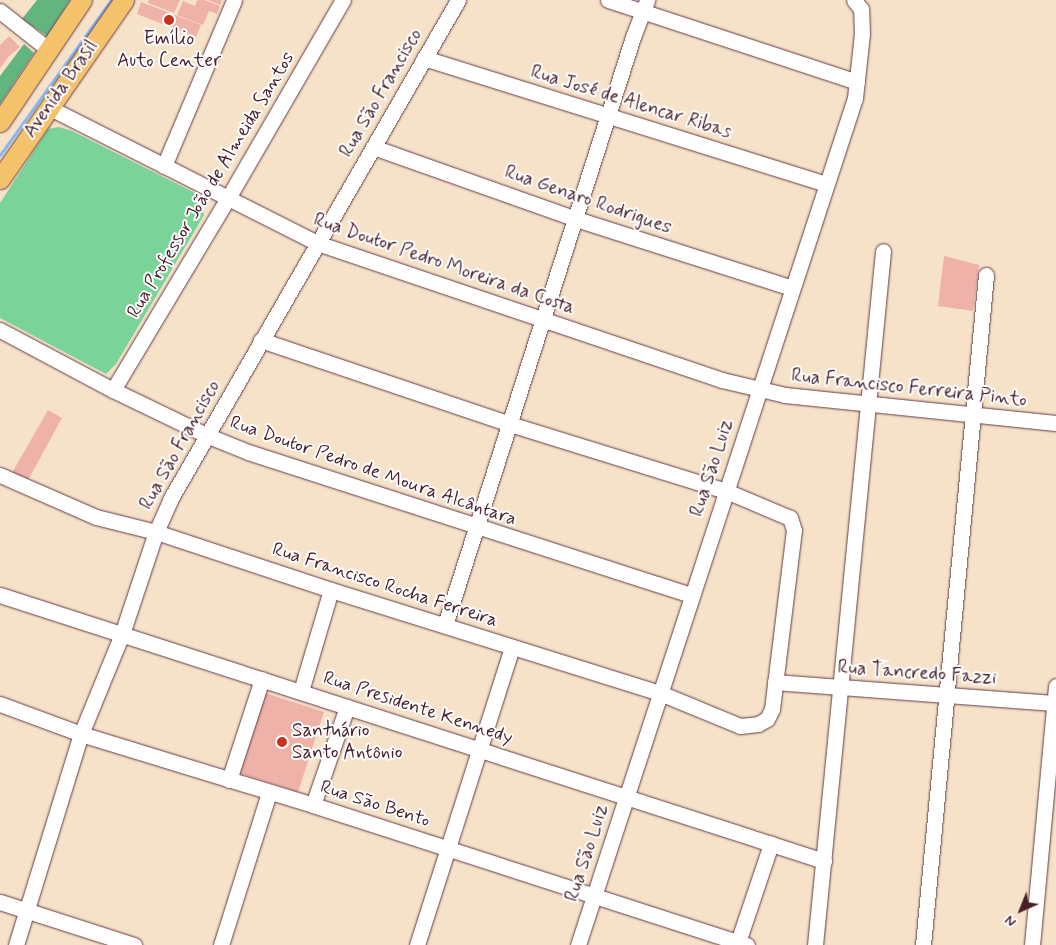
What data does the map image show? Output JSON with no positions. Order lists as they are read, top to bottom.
{
  "streets": {
    "main road": ["Avenida Brasil"],
    "street": [
      "Rua São Francisco",
      "Rua José de Alencar Ribas",
      "Rua Professor João de Almeida Santos",
      "Rua Genaro Rodrigues",
      "Rua Doutor Pedro Moreira da Costa",
      "Rua Francisco Ferreira Pinto",
      "Rua São Luiz",
      "Rua Doutor Pedro de Moura Alcântara",
      "Rua Francisco Rocha Ferreira",
      "Rua Tancredo Fazzi",
      "Rua Presidente Kennedy",
      "Rua São Bento"
    ]
  },
  "crossings": [
    ["Avenida Brasil", "Rua Doutor Pedro Moreira da Costa"],
    ["Rua São Francisco", "Rua José de Alencar Ribas"],
    ["Rua São Francisco", "Rua Genaro Rodrigues"],
    ["Rua São Francisco", "Rua Doutor Pedro Moreira da Costa"],
    ["Rua São Francisco", "Rua Doutor Pedro de Moura Alcântara"],
    ["Rua São Francisco", "Rua Francisco Rocha Ferreira"],
    ["Rua São Francisco", "Rua Presidente Kennedy"],
    ["Rua São Francisco", "Rua São Bento"],
    ["Rua José de Alencar Ribas", "Rua São Luiz"],
    ["Rua Professor João de Almeida Santos", "Rua Doutor Pedro Moreira da Costa"],
    ["Rua Professor João de Almeida Santos", "Rua Doutor Pedro de Moura Alcântara"],
    ["Rua Genaro Rodrigues", "Rua São Luiz"],
    ["Rua Doutor Pedro Moreira da Costa", "Rua Francisco Ferreira Pinto"],
    ["Rua Doutor Pedro Moreira da Costa", "Rua São Luiz"],
    ["Rua Francisco Ferreira Pinto", "Rua São Luiz"],
    ["Rua São Luiz", "Rua Doutor Pedro de Moura Alcântara"],
    ["Rua São Luiz", "Rua Francisco Rocha Ferreira"],
    ["Rua São Luiz", "Rua Presidente Kennedy"],
    ["Rua São Luiz", "Rua São Bento"],
    ["Rua Francisco Rocha Ferreira", "Rua Tancredo Fazzi"]
  ],
  "places": ["Emílio Auto Center", "Santuário Santo Antônio"],
  "north": "bottom left"
}
